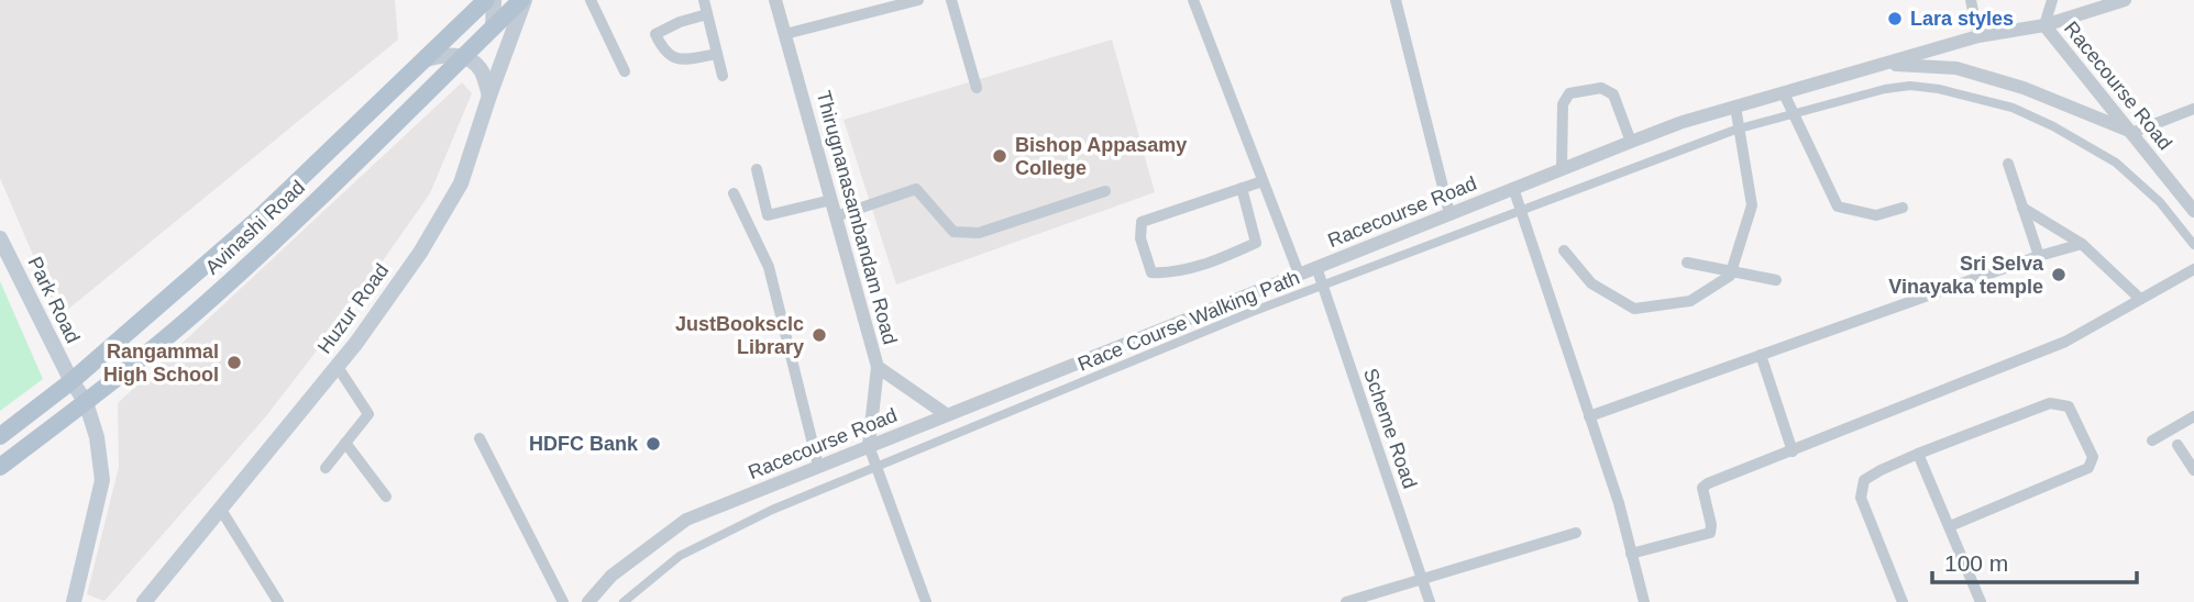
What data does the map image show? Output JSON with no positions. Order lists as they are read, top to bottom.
{
  "streets": {
    "main road": ["Avinashi Road", "Park Road", "Huzur Road"],
    "street": [
      "Racecourse Road",
      "Thirugnanasambandam Road",
      "Race Course Walking Path",
      "Scheme Road"
    ]
  },
  "crossings": [
    ["Racecourse Road", "Thirugnanasambandam Road"],
    ["Racecourse Road", "Scheme Road"],
    ["Avinashi Road", "Park Road"],
    ["Avinashi Road", "Huzur Road"],
    ["Race Course Walking Path", "Scheme Road"]
  ],
  "places": [
    "Lara styles",
    "Bishop Appasamy College",
    "Sri Selva Vinayaka temple",
    "JustBooksclc Library",
    "Rangammal High School",
    "HDFC Bank"
  ],
  "scale_bar": "100 m"
}
